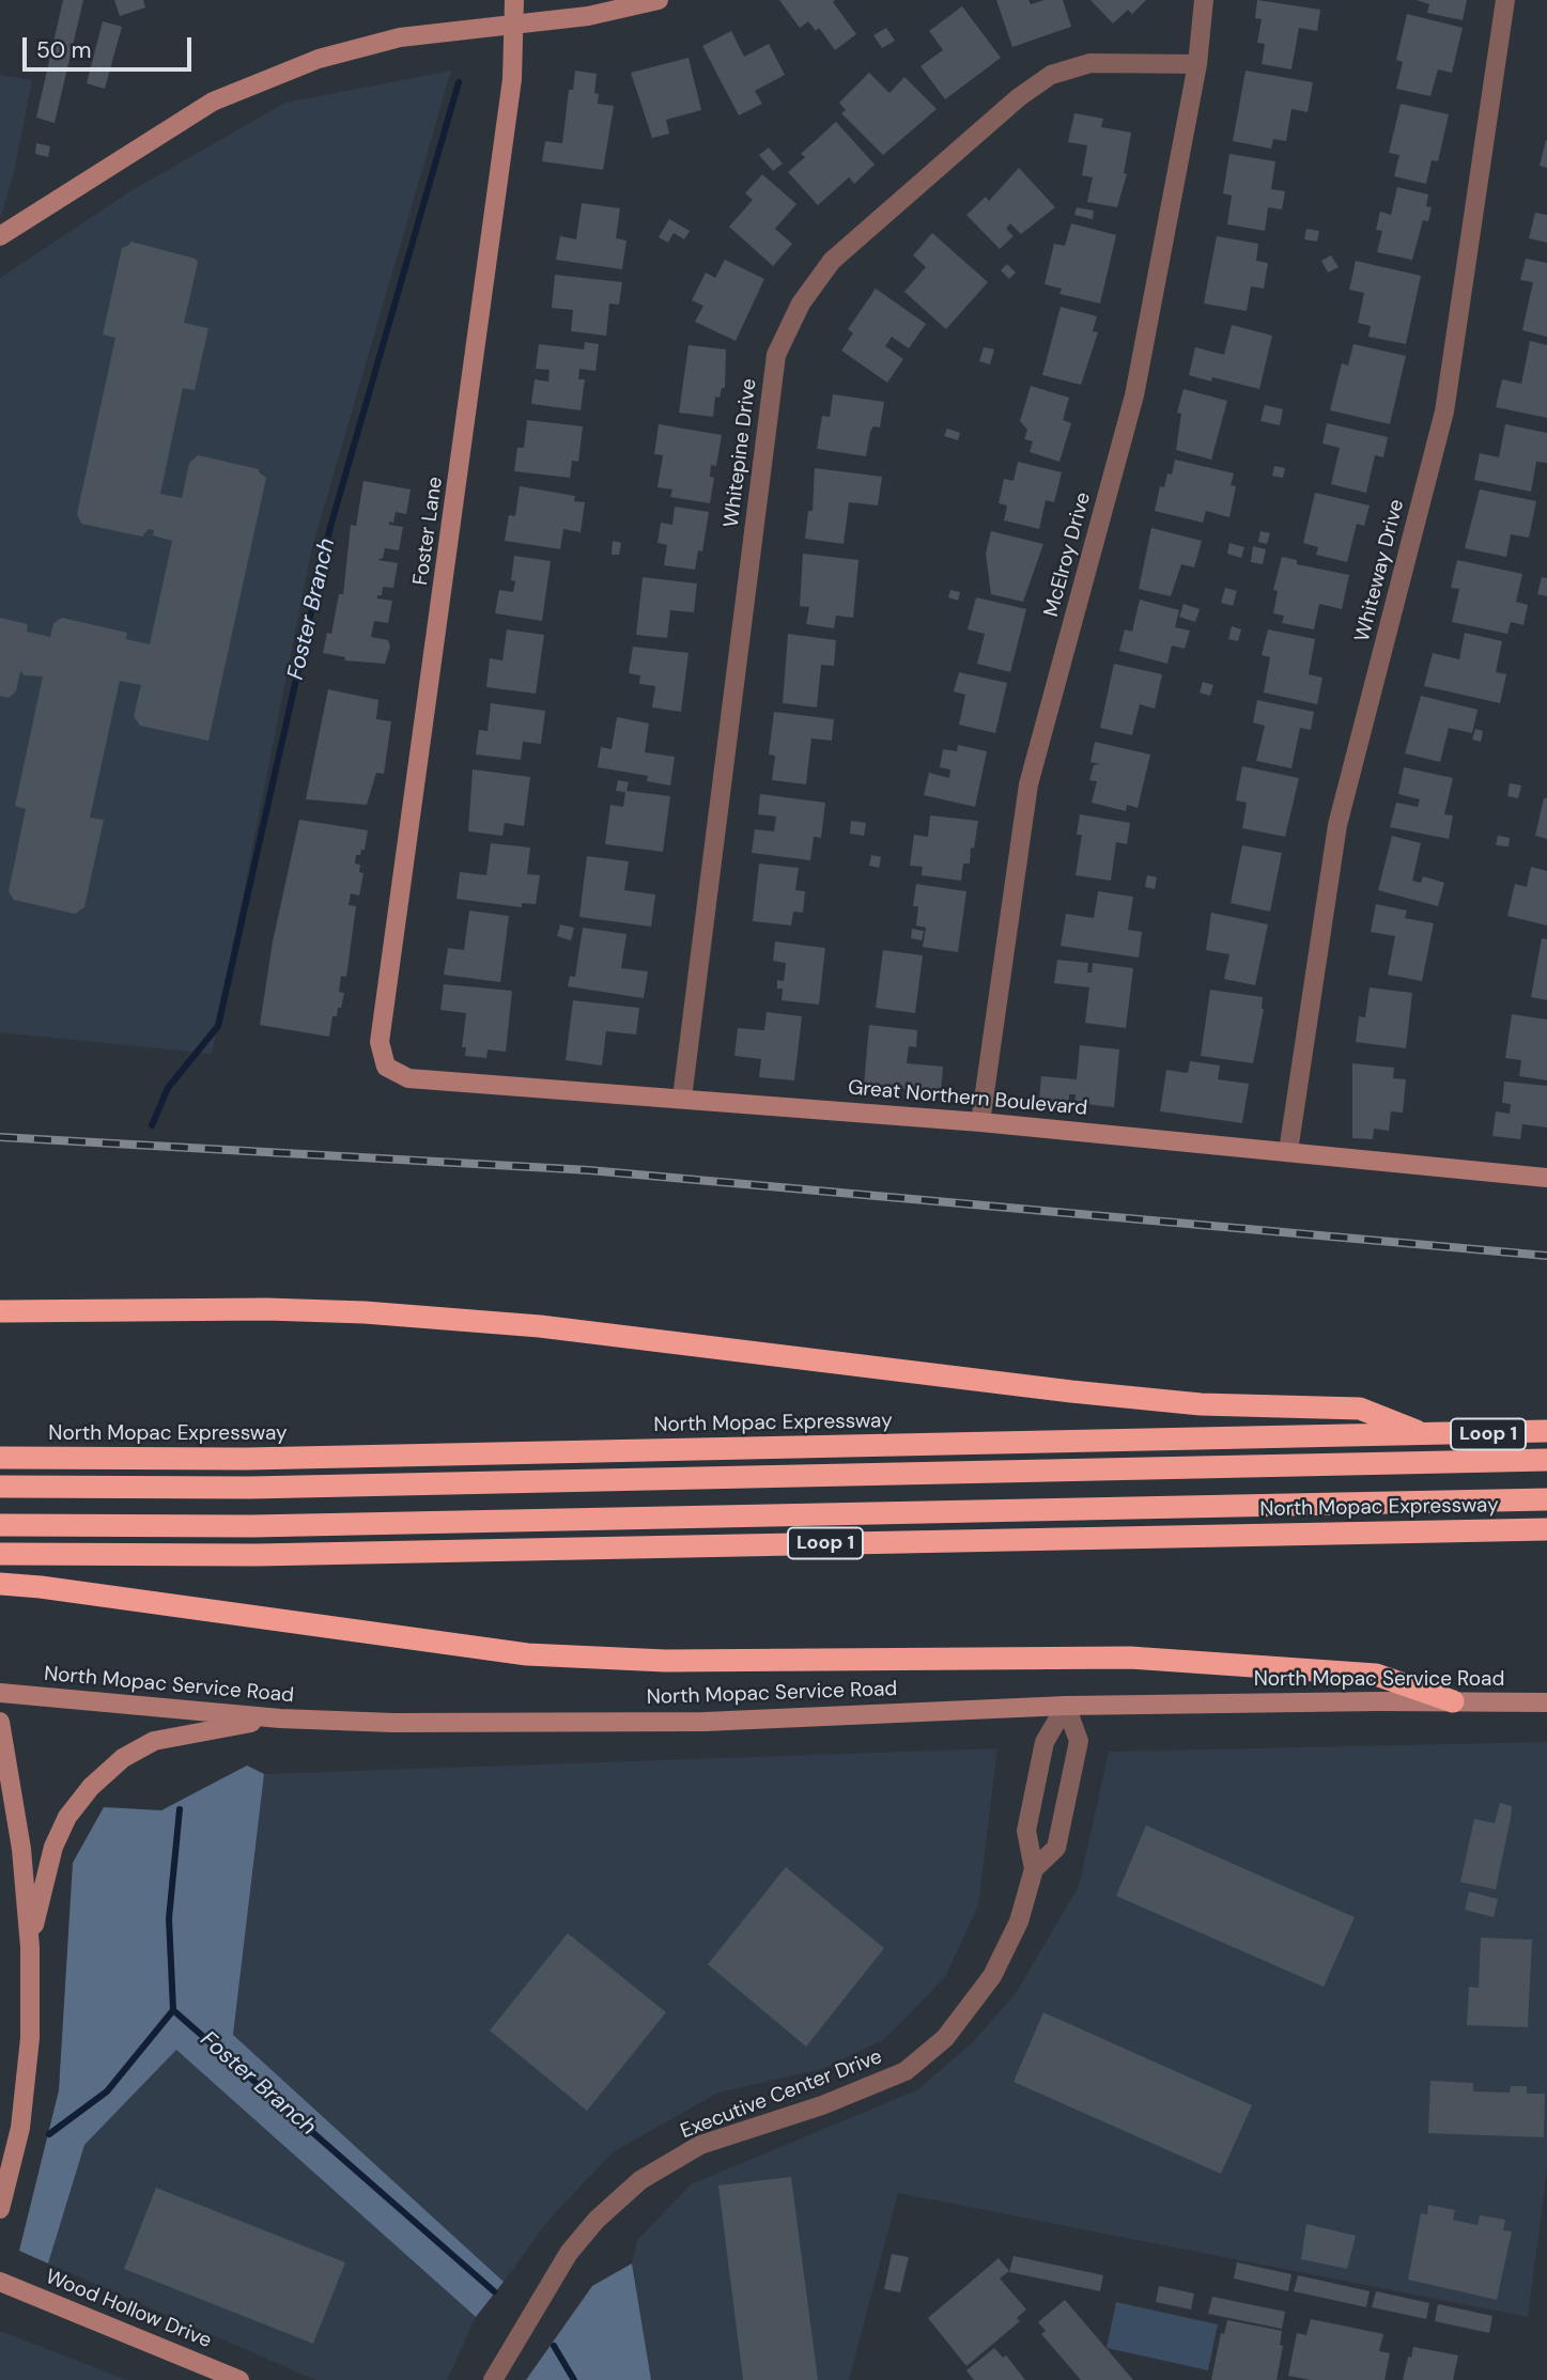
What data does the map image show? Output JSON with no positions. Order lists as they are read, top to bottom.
{
  "streets": {
    "highway": ["North Mopac Expressway", "Loop 1"],
    "street": [
      "Whitepine Drive",
      "Foster Lane",
      "McElroy Drive",
      "Whiteway Drive",
      "Great Northern Boulevard",
      "North Mopac Service Road",
      "Executive Center Drive",
      "Wood Hollow Drive"
    ]
  },
  "crossings": [
    ["Whitepine Drive", "McElroy Drive"],
    ["Whitepine Drive", "Great Northern Boulevard"],
    ["Foster Lane", "Great Northern Boulevard"],
    ["McElroy Drive", "Great Northern Boulevard"],
    ["Whiteway Drive", "Great Northern Boulevard"],
    ["North Mopac Service Road", "Executive Center Drive"]
  ],
  "water": ["Foster Branch"],
  "scale_bar": "50 m"
}
